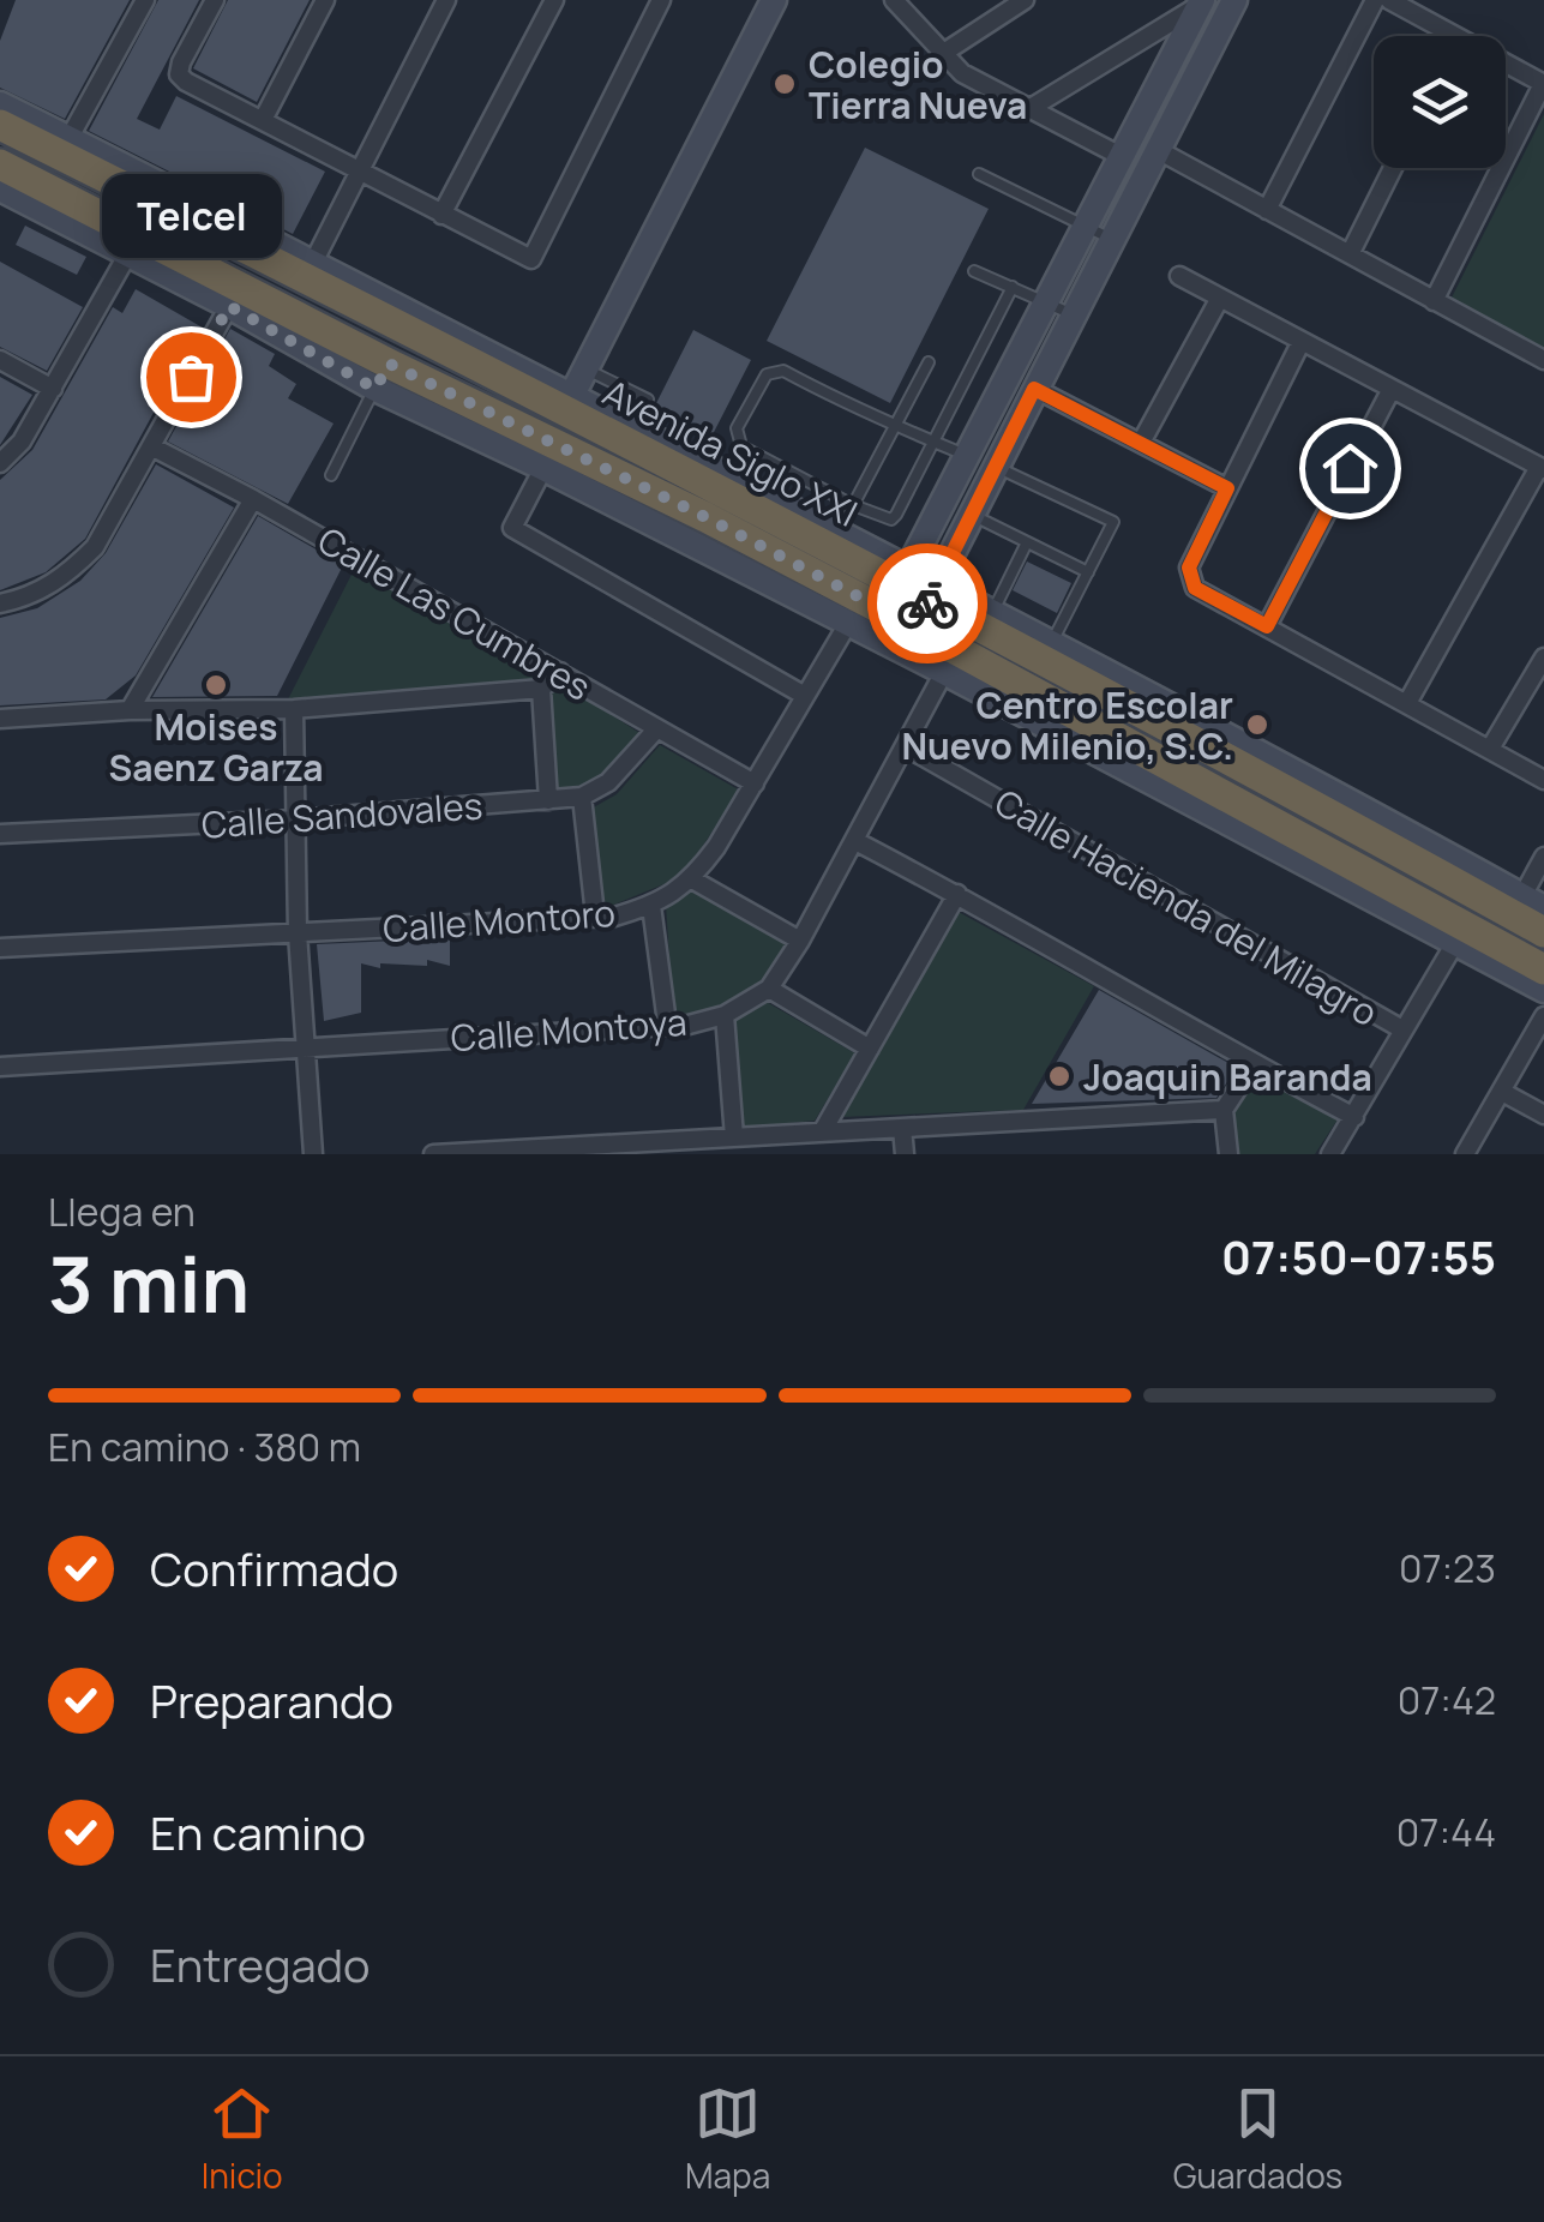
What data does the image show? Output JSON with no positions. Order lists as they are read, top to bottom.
{
  "streets": {
    "highway": ["Avenida Siglo XXI"],
    "street": [
      "Calle Las Cumbres",
      "Calle Sandovales",
      "Calle Hacienda del Milagro",
      "Calle Montoro",
      "Calle Montoya"
    ]
  },
  "crossings": [
    ["Avenida Siglo XXI", "Calle Montoro"],
    ["Avenida Siglo XXI", "Calle Montoya"],
    ["Calle Las Cumbres", "Calle Montoro"],
    ["Calle Hacienda del Milagro", "Calle Montoya"]
  ],
  "places": [
    "Colegio Tierra Nueva",
    "Telcel",
    "Moises Saenz Garza",
    "Centro Escolar Nuevo Milenio, S.C.",
    "Joaquin Baranda"
  ],
  "page": {
    "bubble": "Telcel",
    "heading": ["3 min", "Llega en", "07:50–07:55"],
    "bar": "En camino · 380 m",
    "list": [
      ["Confirmado", "07:23"],
      ["Preparando", "07:42"],
      ["En camino", "07:44"],
      "Entregado"
    ],
    "tabs": ["Inicio", "Mapa", "Guardados"]
  }
}
